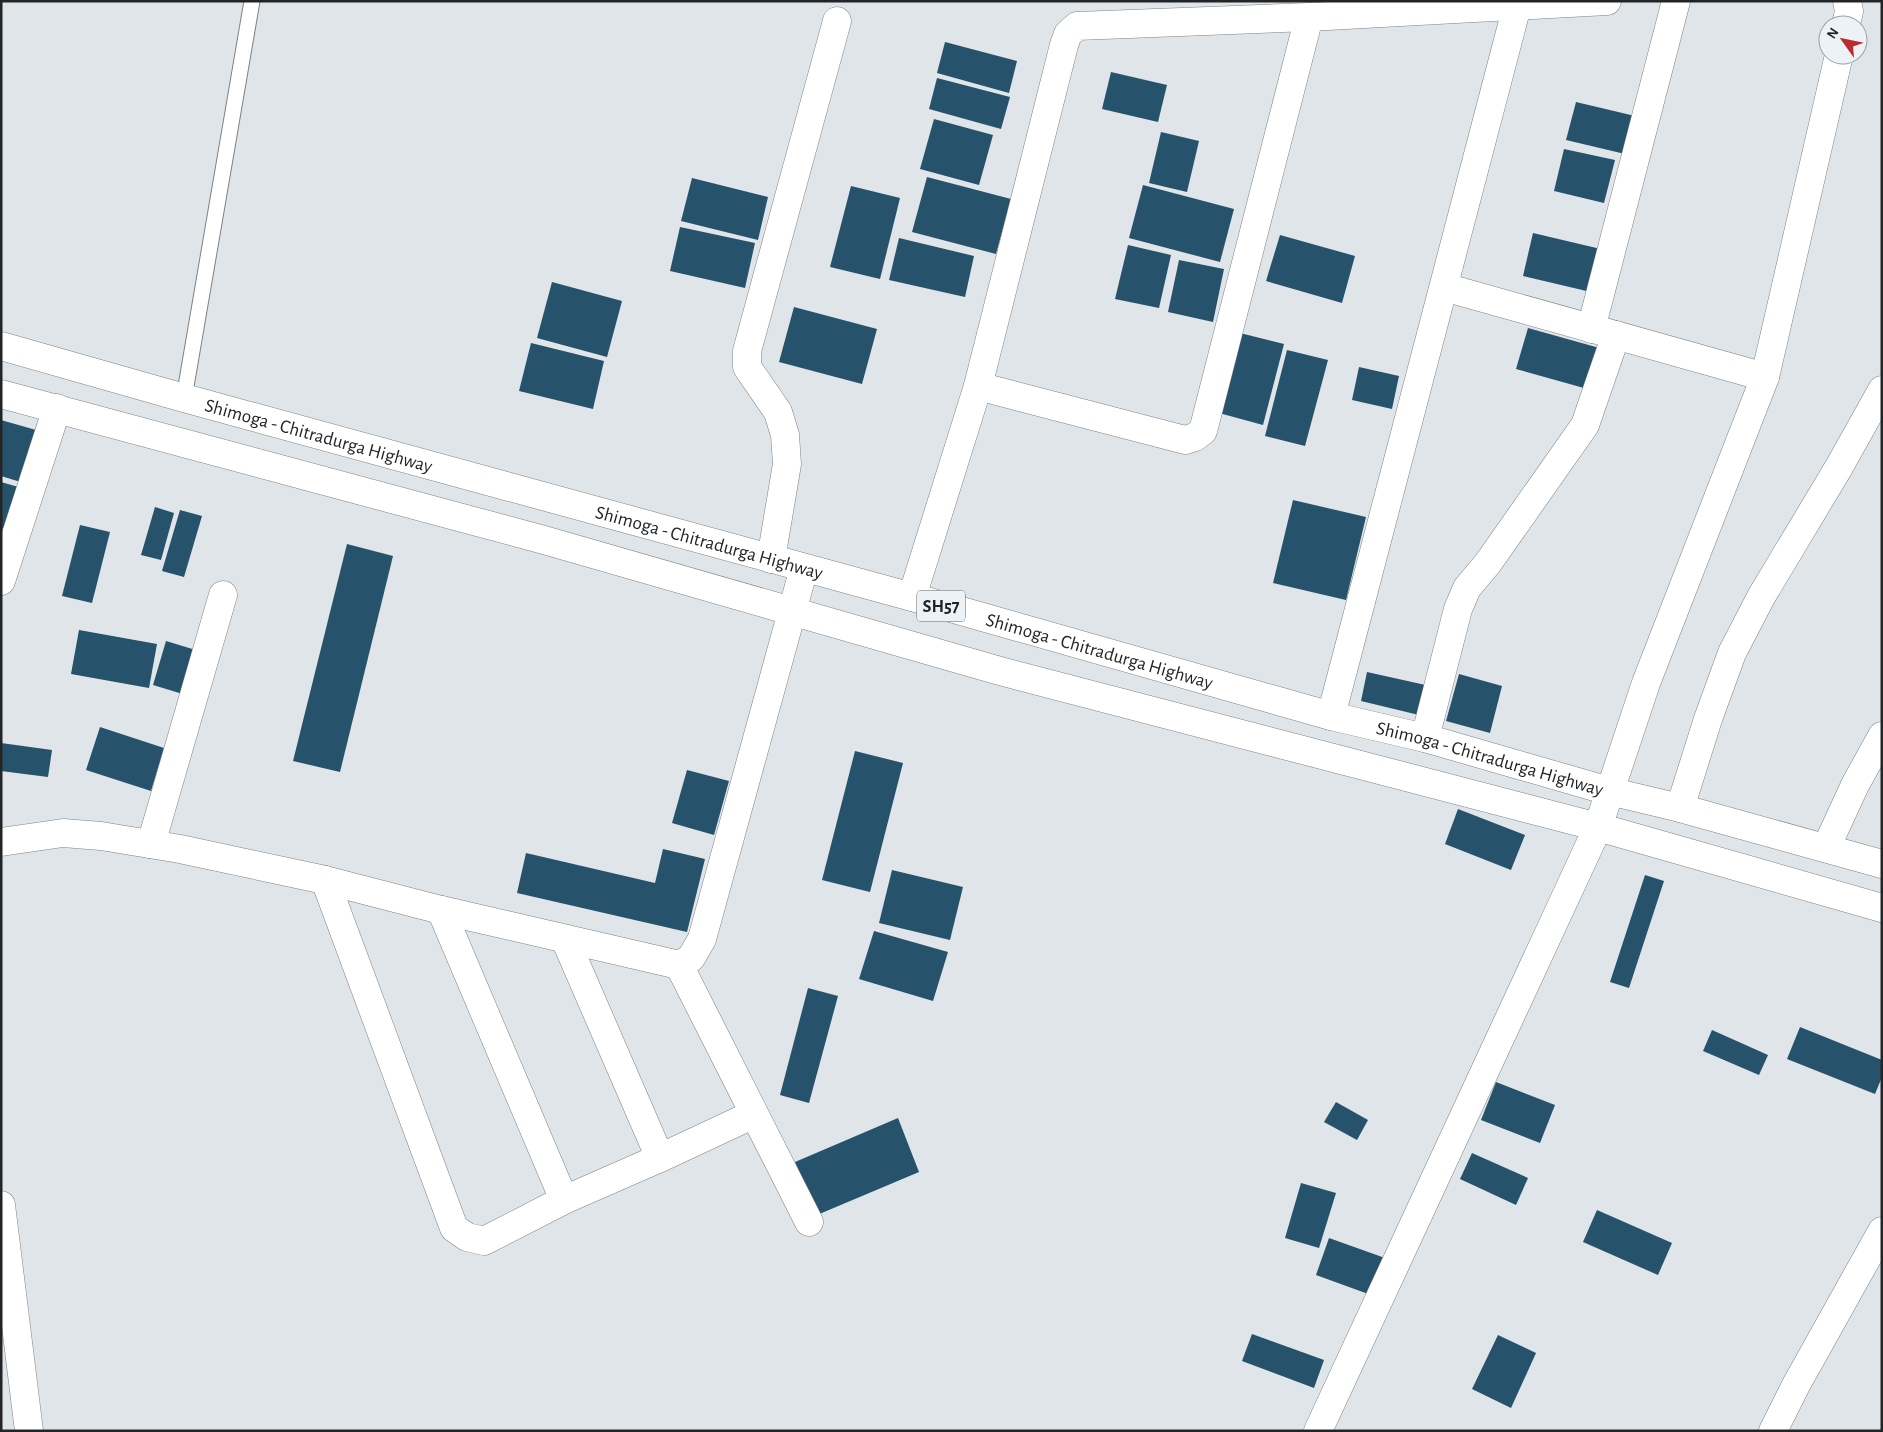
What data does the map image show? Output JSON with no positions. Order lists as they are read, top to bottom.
{
  "streets": {
    "street": ["Shimoga - Chitradurga Highway", "SH57"]
  },
  "north": "top left"
}
